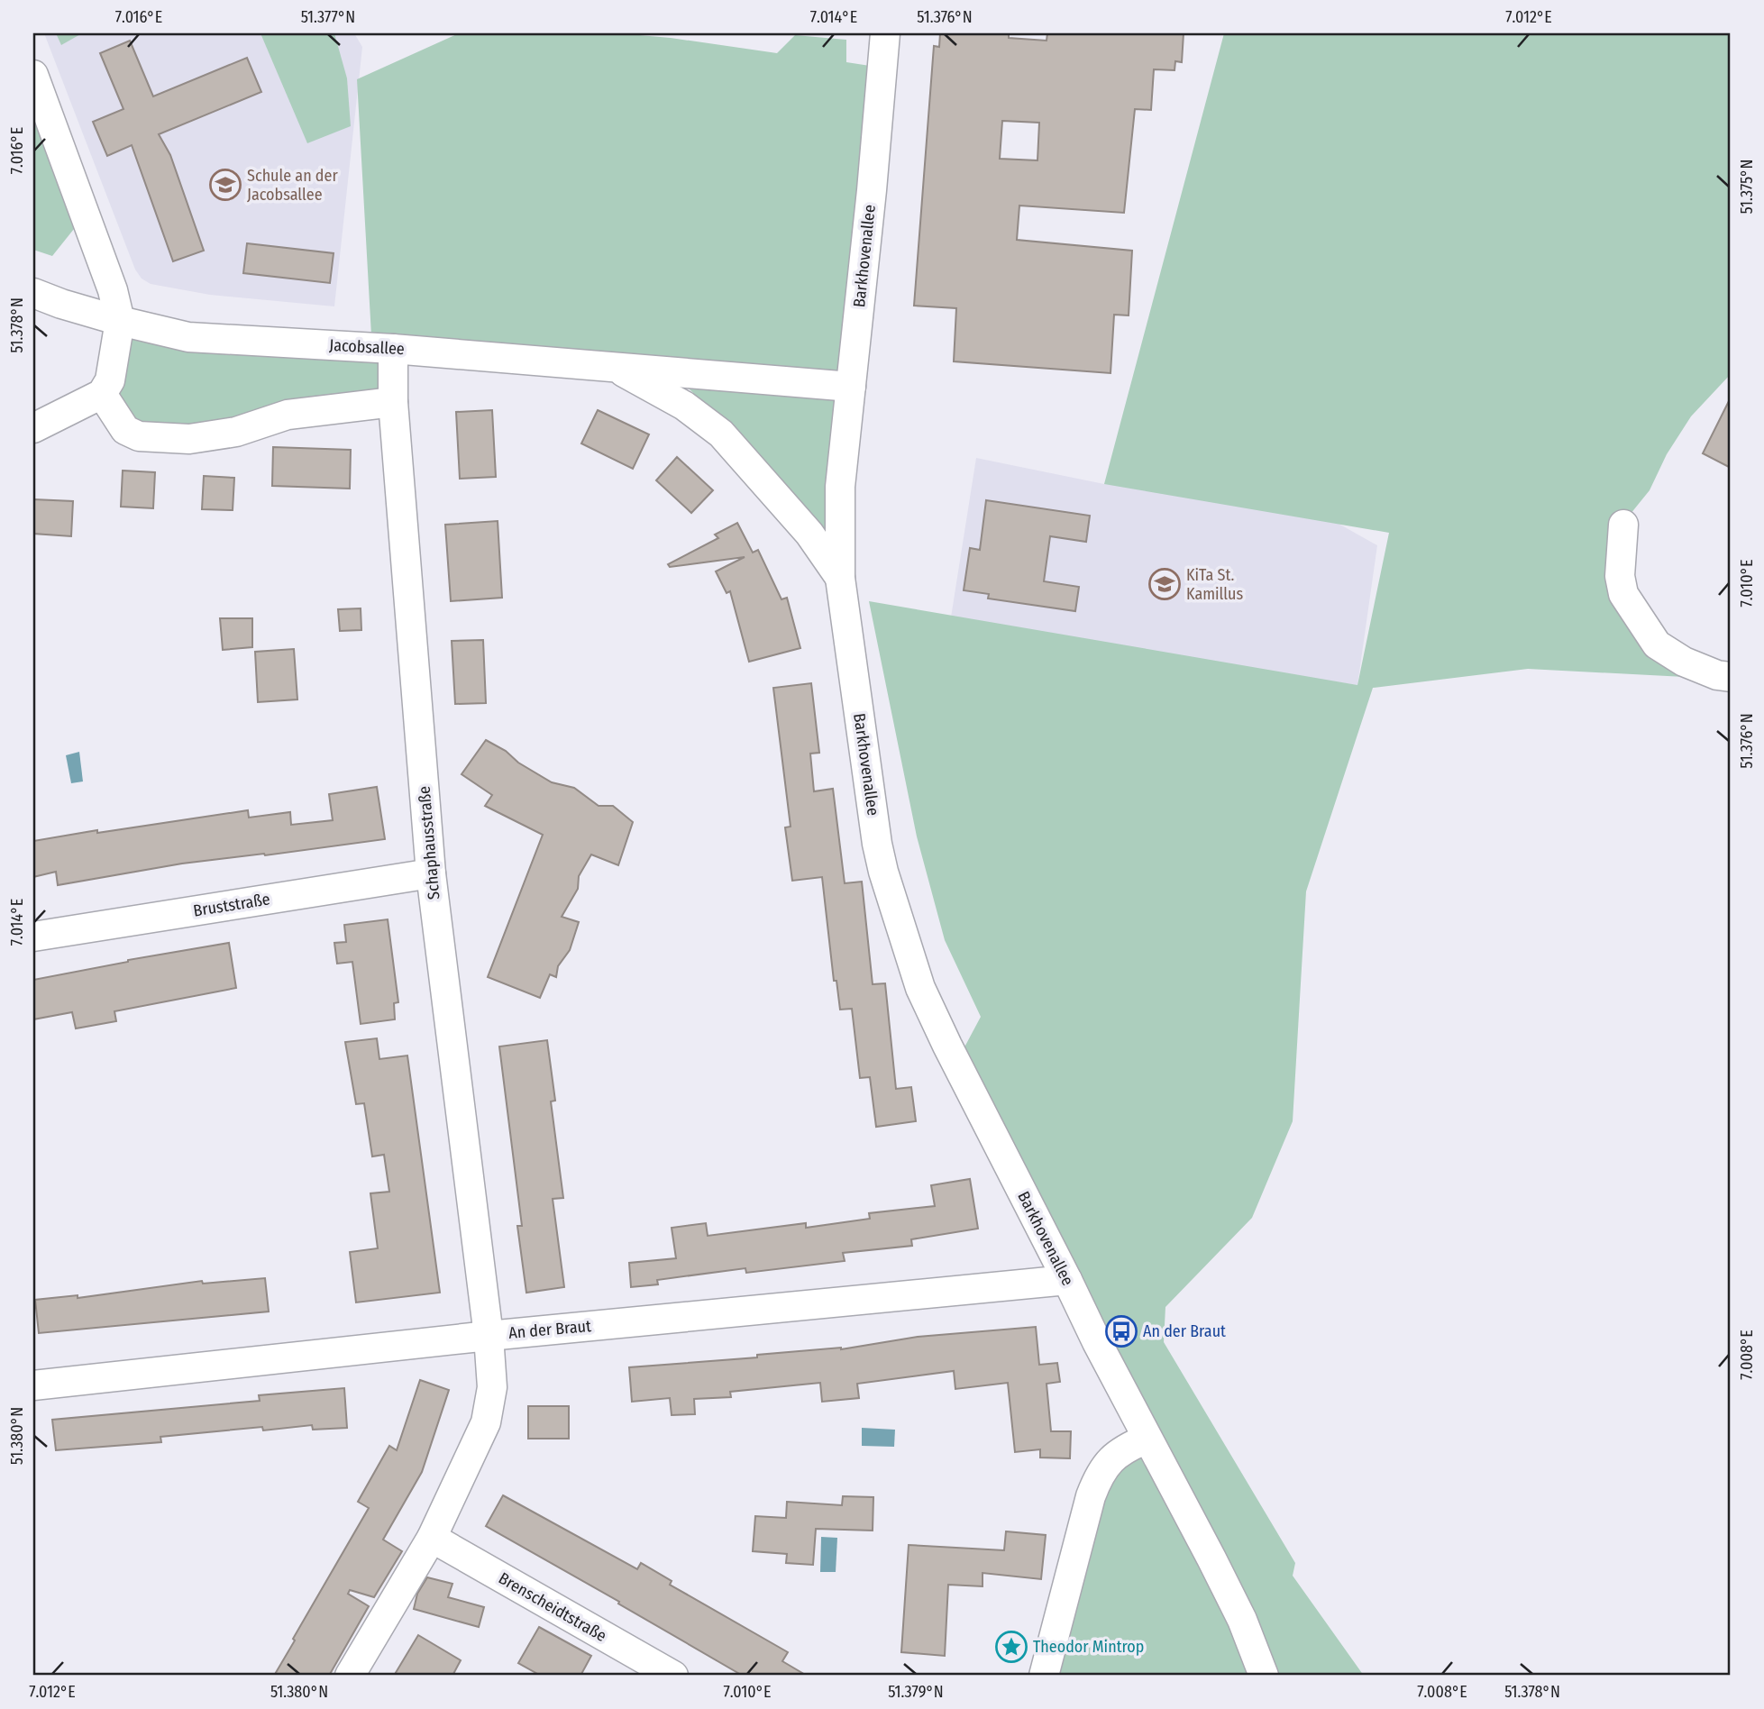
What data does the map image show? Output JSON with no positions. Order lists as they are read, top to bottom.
{
  "streets": {
    "street": [
      "Barkhovenallee",
      "Jacobsallee",
      "Schaphausstraße",
      "Bruststraße",
      "An der Braut",
      "Brenscheidtstraße"
    ]
  },
  "crossings": [
    ["Barkhovenallee", "Jacobsallee"],
    ["Barkhovenallee", "An der Braut"],
    ["Jacobsallee", "Schaphausstraße"],
    ["Schaphausstraße", "Bruststraße"],
    ["Schaphausstraße", "An der Braut"]
  ],
  "places": {
    "school or university": ["Schule an der Jacobsallee", "KiTa St. Kamillus"],
    "bus stop": ["An der Braut"],
    "place": ["Theodor Mintrop"]
  },
  "coordinates": [
    "7.016°E",
    "51.377°N",
    "7.014°E",
    "51.376°N",
    "7.012°E",
    "51.375°N",
    "51.378°N",
    "7.010°E",
    "7.008°E",
    "51.380°N",
    "51.379°N"
  ]
}
